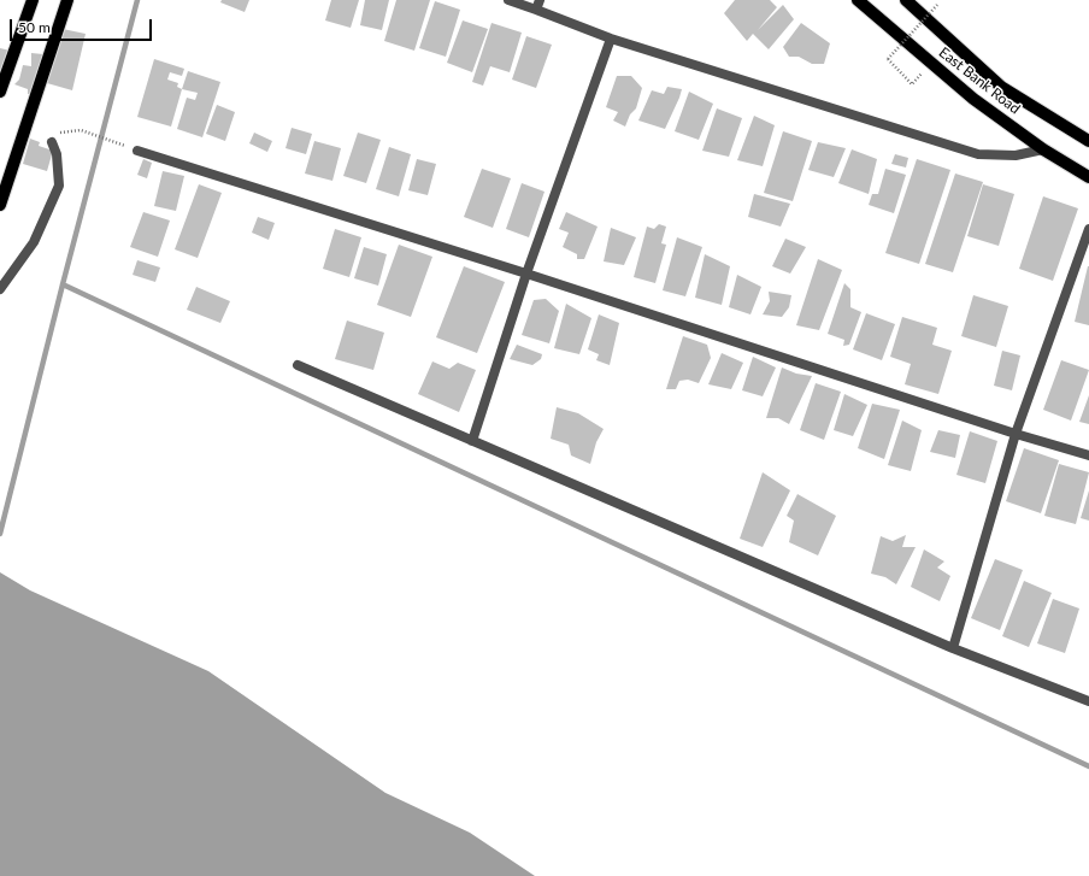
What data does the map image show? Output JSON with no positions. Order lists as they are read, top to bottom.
{
  "streets": {
    "main road": ["East Bank Road"]
  },
  "scale_bar": "50 m"
}
